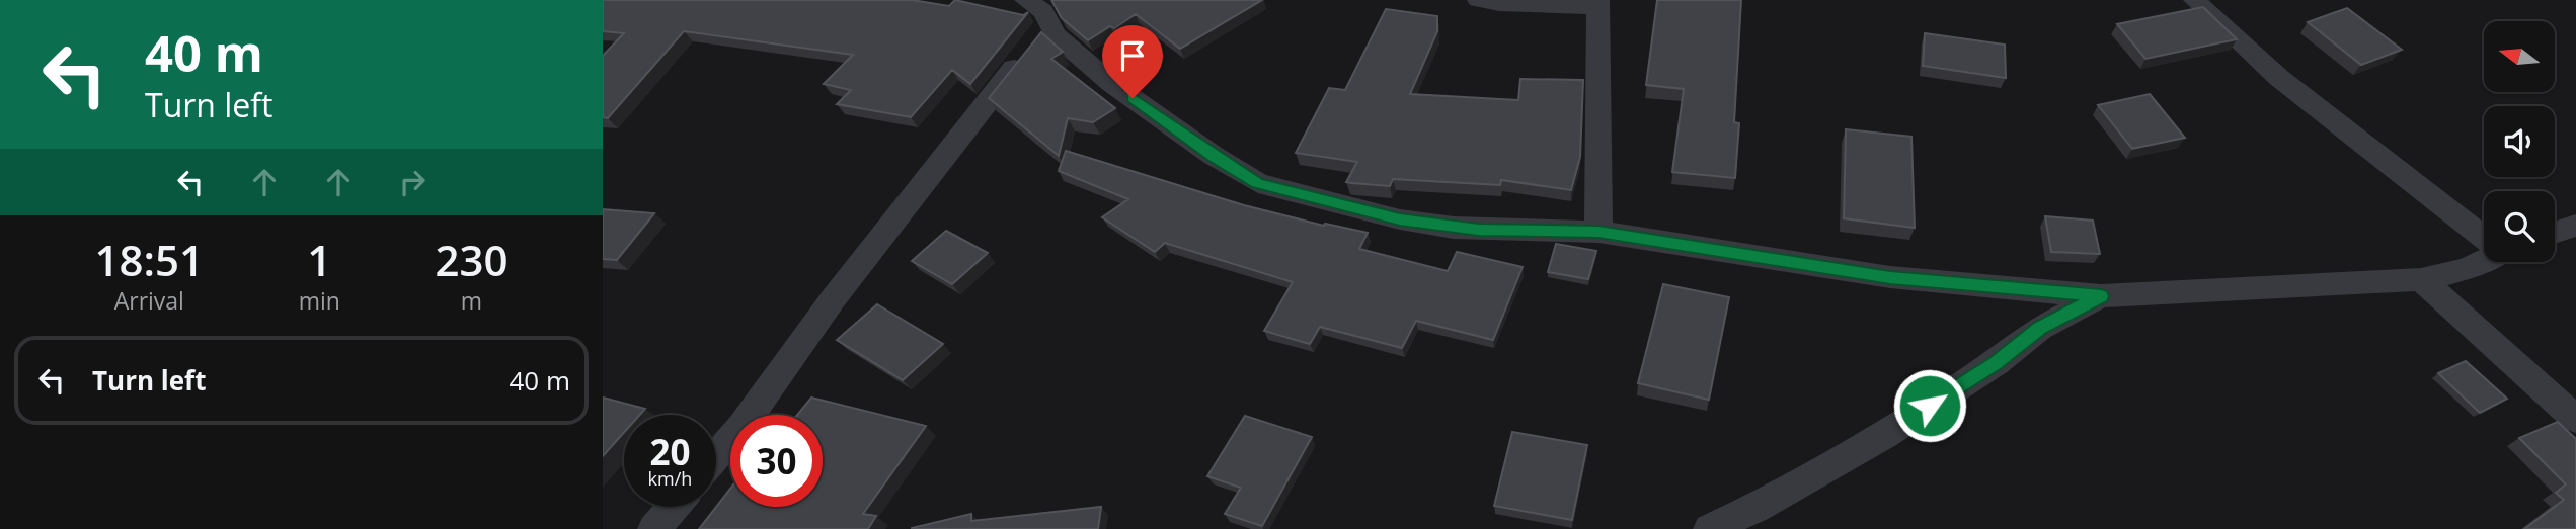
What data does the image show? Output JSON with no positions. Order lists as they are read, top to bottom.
{
  "north": "left",
  "page": {
    "turn": ["40 m", "Turn left"],
    "eta": [
      "18:51",
      "Arrival",
      "1",
      "min",
      "230",
      "m"
    ],
    "list": [
      {
        "name": "Turn left",
        "value": "40 m"
      }
    ],
    "speed": "20 km/h",
    "limit": "30"
  }
}
